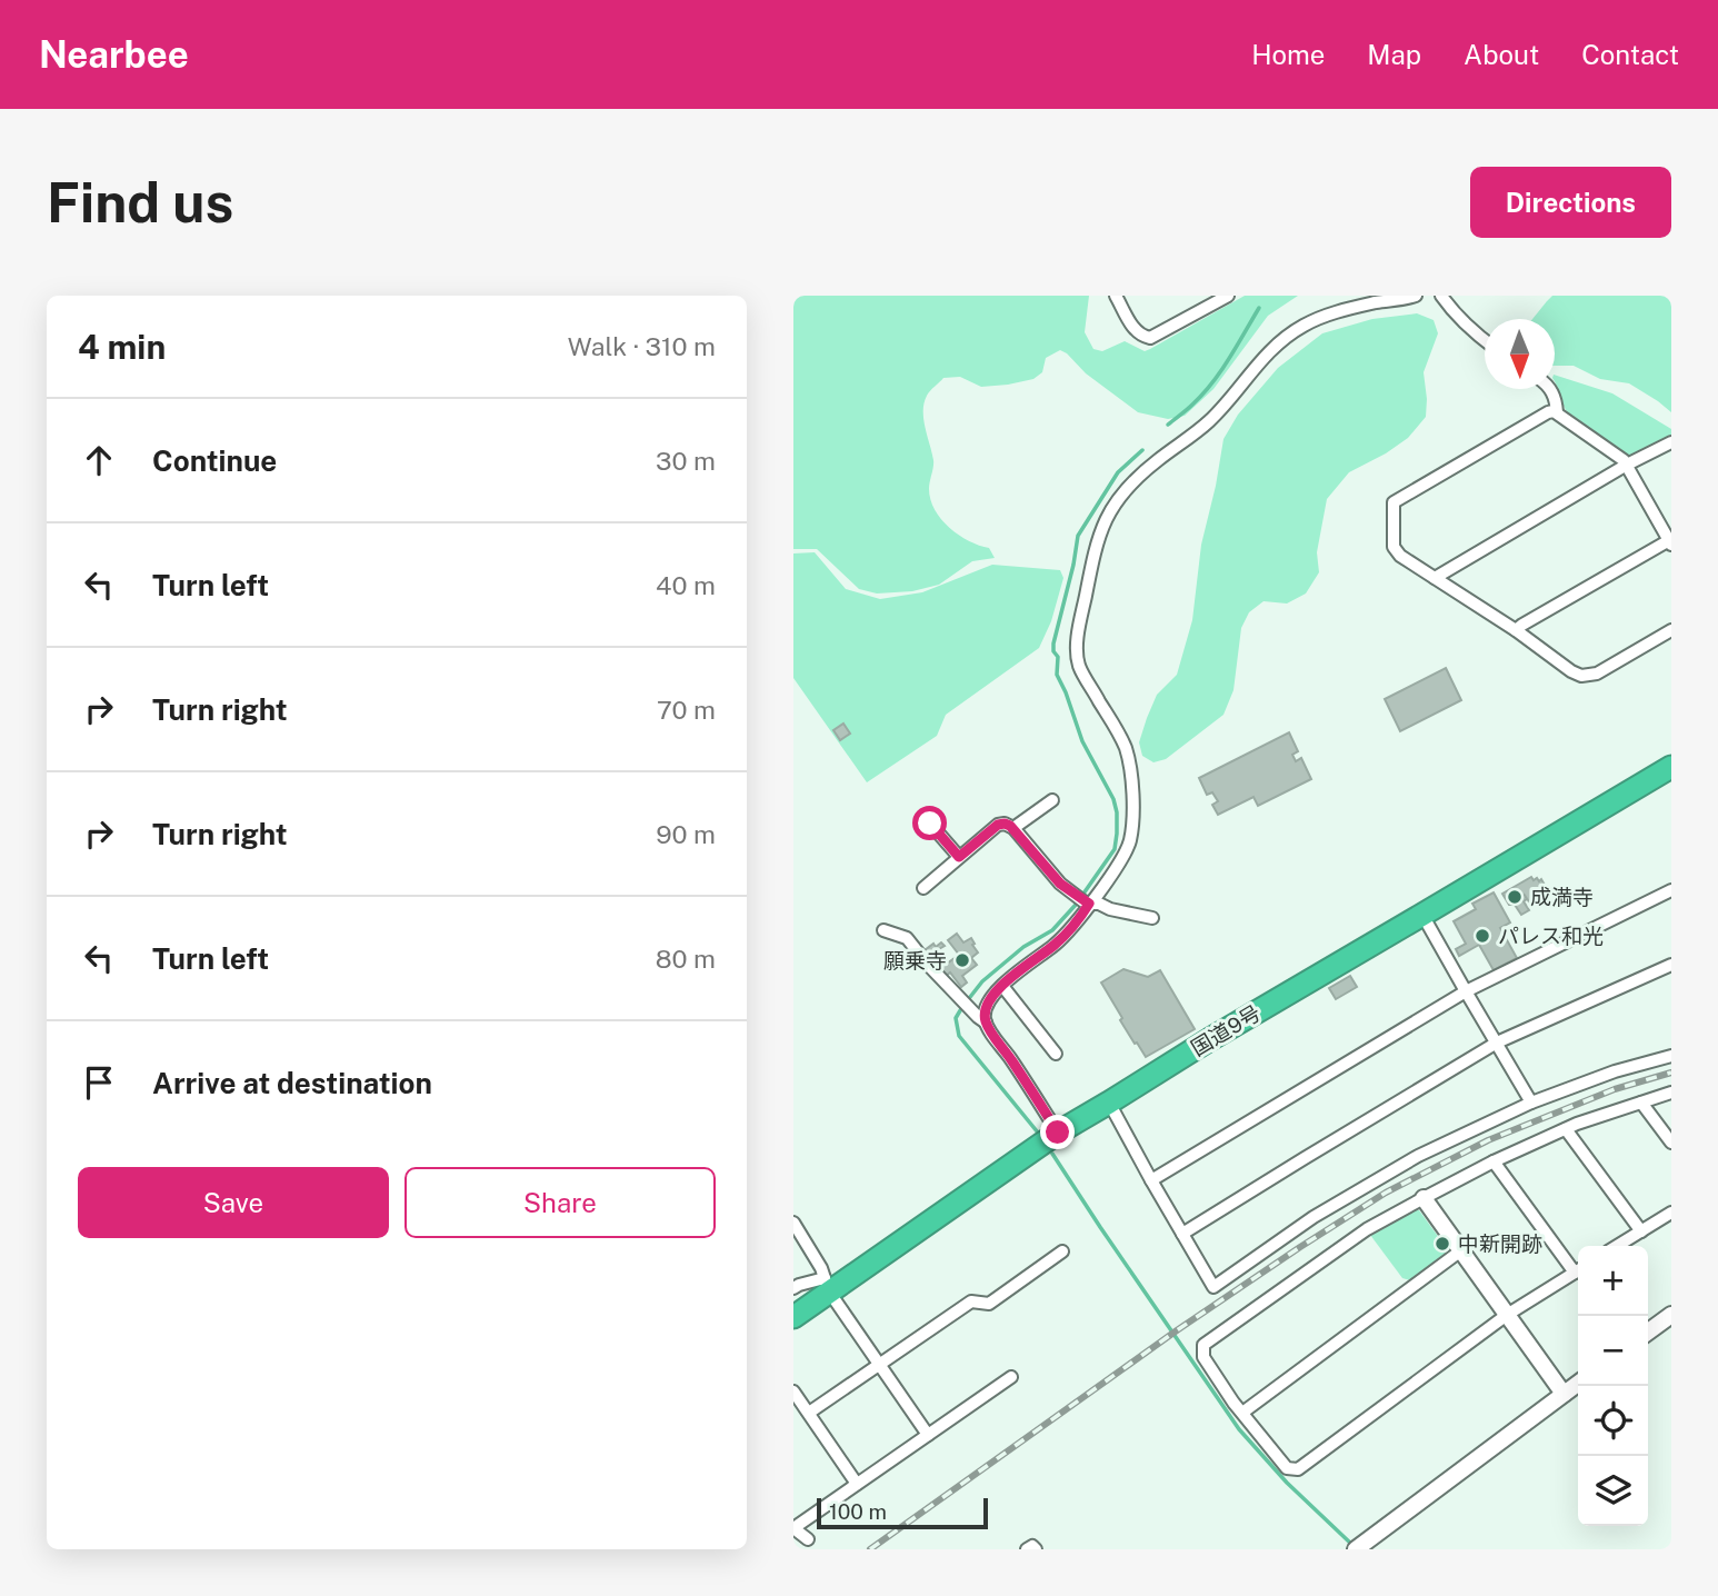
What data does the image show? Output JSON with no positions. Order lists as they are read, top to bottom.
{
  "streets": {
    "highway": ["国道9号"]
  },
  "places": [
    "成満寺",
    "パレス和光",
    "願乗寺",
    "中新開跡"
  ],
  "scale_bar": "100 m",
  "north": "bottom",
  "page": {
    "header": "Nearbee",
    "nav": [
      "Home",
      "Map",
      "About",
      "Contact"
    ],
    "buttons": [
      "Directions",
      ["Save", "Share"]
    ],
    "title": "Find us",
    "heading": ["4 min", "Walk · 310 m"],
    "list": [
      ["Continue", "30 m"],
      ["Turn left", "40 m"],
      ["Turn right", "70 m"],
      ["Turn right", "90 m"],
      ["Turn left", "80 m"],
      "Arrive at destination"
    ],
    "map_buttons": ["+", "−"],
    "scale": "100 m"
  }
}
